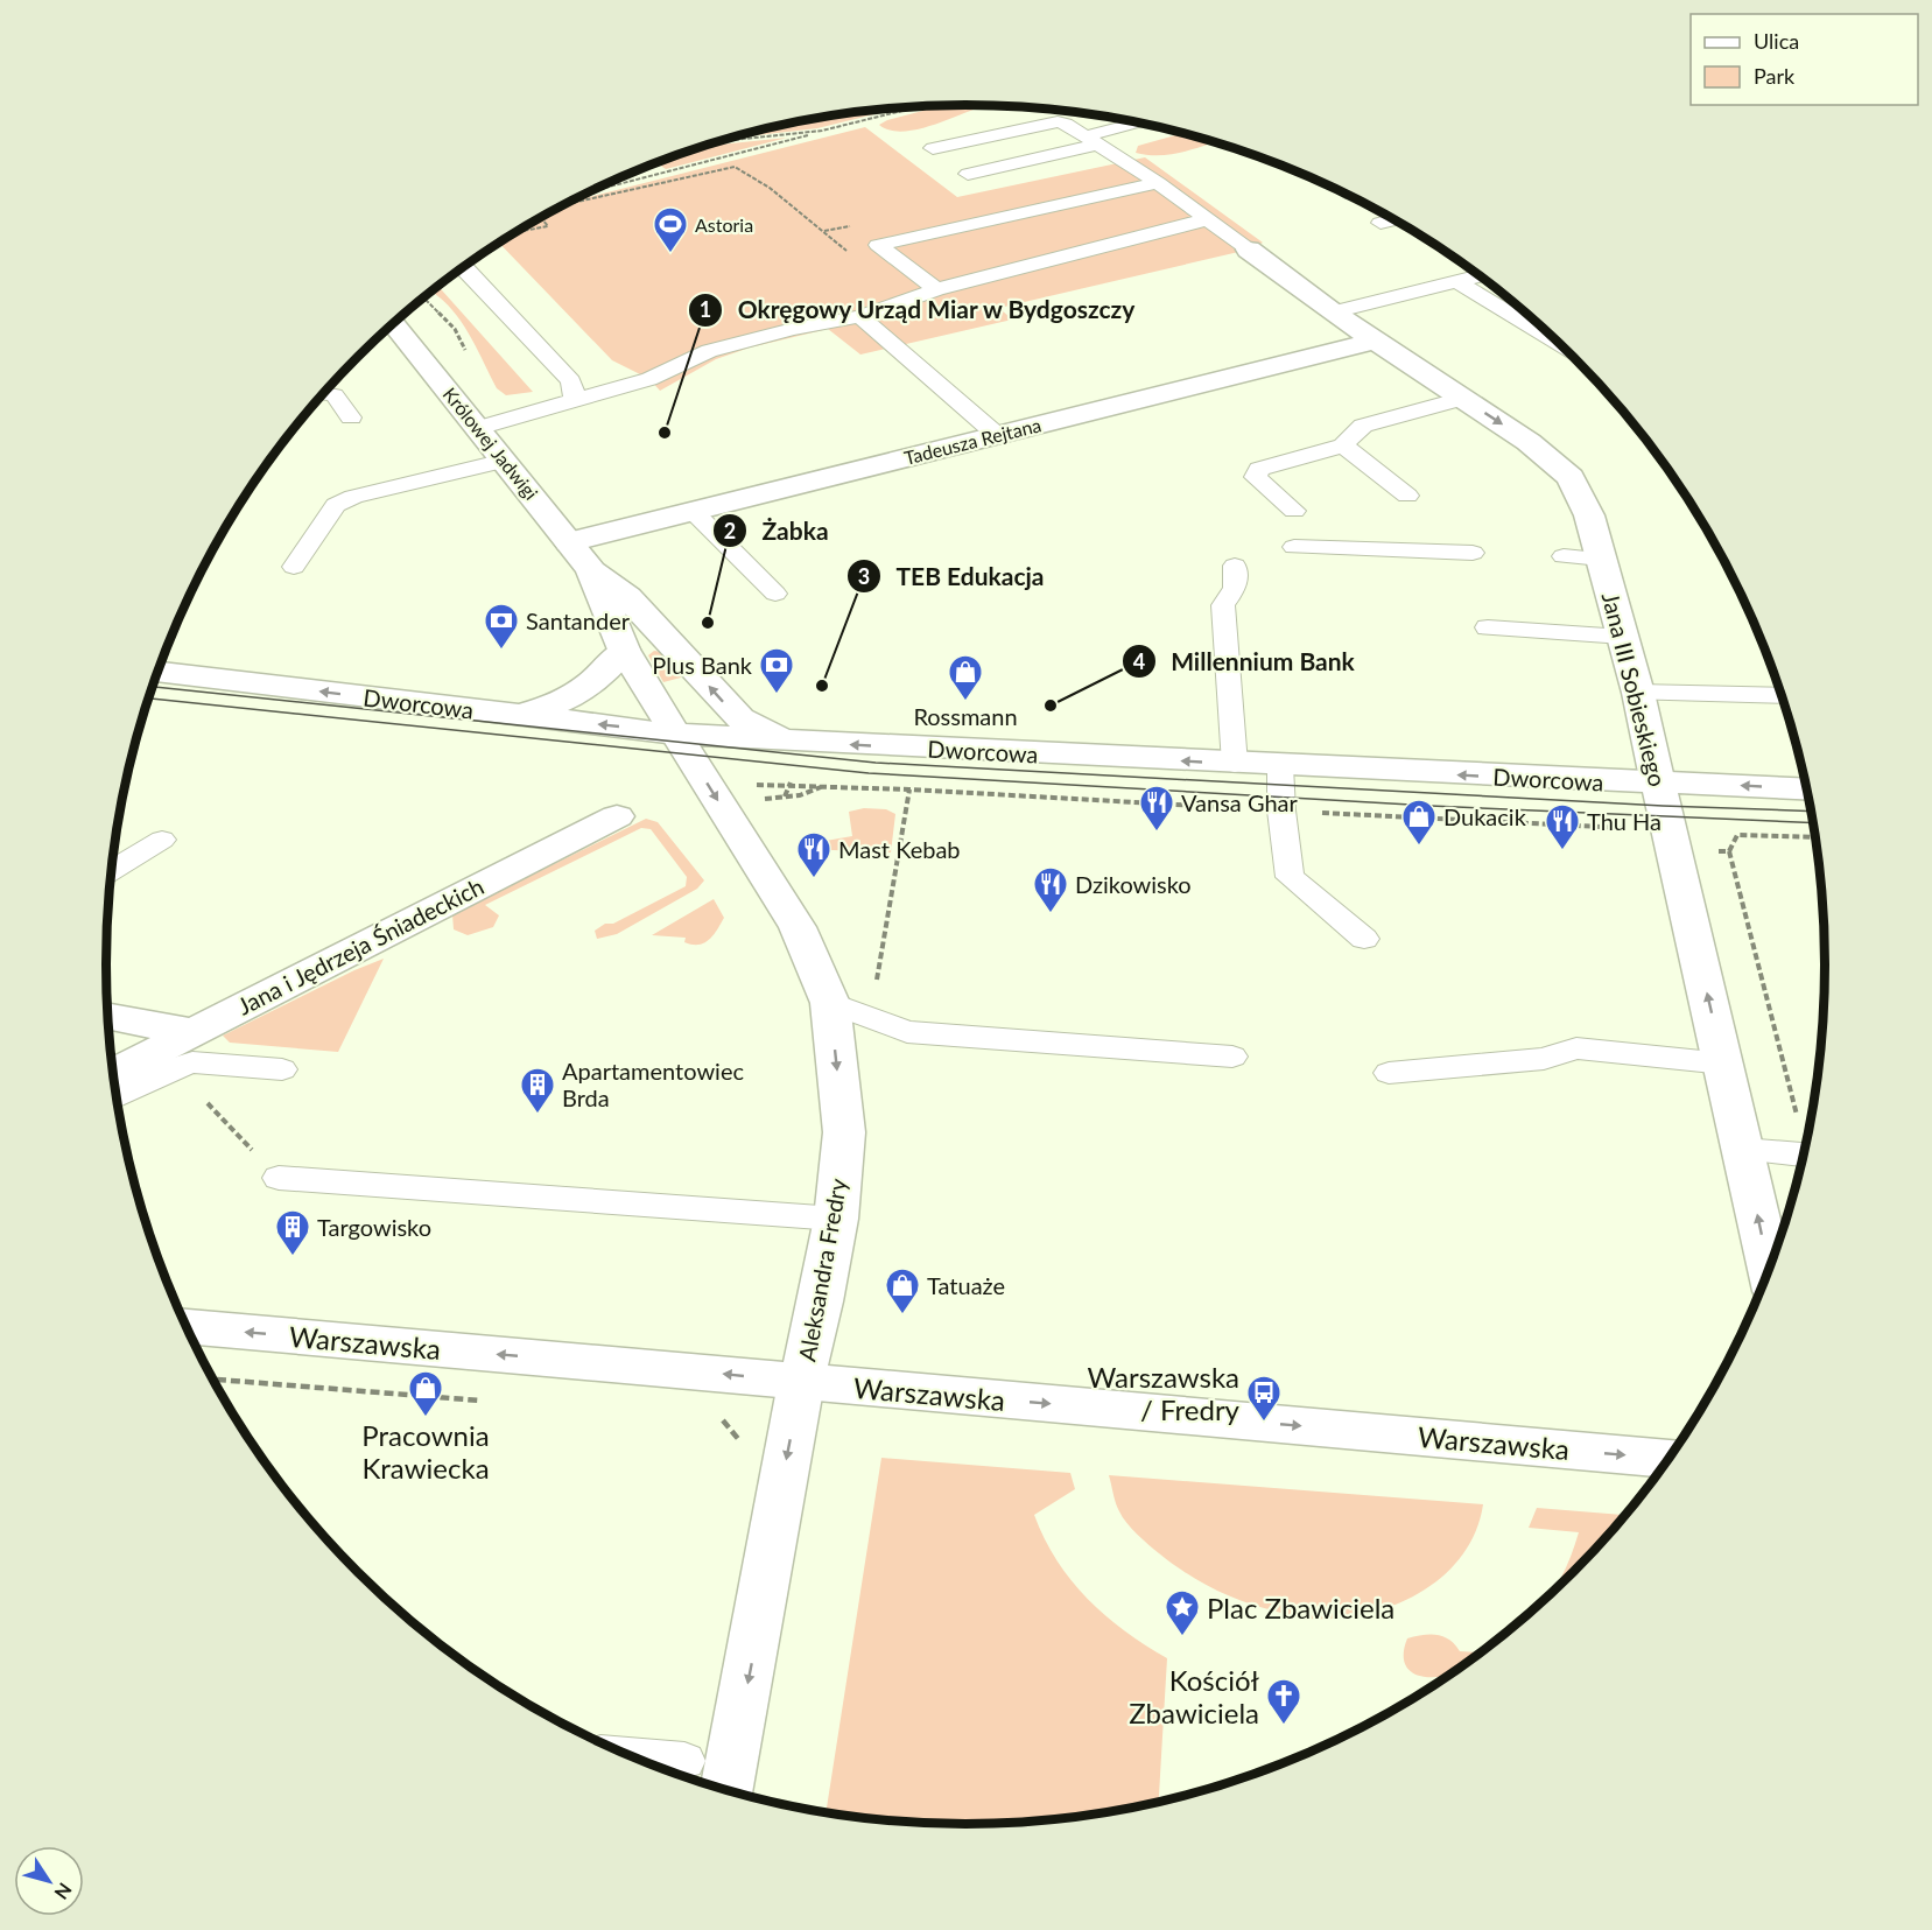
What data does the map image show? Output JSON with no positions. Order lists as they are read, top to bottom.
{
  "streets": {
    "street": [
      "Tadeusza Rejtana",
      "Królowej Jadwigi",
      "Jana III Sobieskiego",
      "Dworcowa",
      "Jana i Jędrzeja Śniadeckich",
      "Aleksandra Fredry",
      "Warszawska"
    ]
  },
  "crossings": [
    ["Tadeusza Rejtana", "Królowej Jadwigi"],
    ["Tadeusza Rejtana", "Jana III Sobieskiego"],
    ["Królowej Jadwigi", "Dworcowa"],
    ["Królowej Jadwigi", "Aleksandra Fredry"],
    ["Jana III Sobieskiego", "Dworcowa"],
    ["Dworcowa", "Aleksandra Fredry"],
    ["Aleksandra Fredry", "Warszawska"]
  ],
  "one_way": ["Dworcowa", "Aleksandra Fredry"],
  "places": {
    "sports": ["Astoria"],
    "other": [
      "Okręgowy Urząd Miar w Bydgoszczy",
      "Żabka",
      "TEB Edukacja",
      "Millennium Bank"
    ],
    "bank": ["Santander", "Plus Bank"],
    "shop": [
      "Rossmann",
      "Dukacik",
      "Tatuaże",
      "Pracownia Krawiecka"
    ],
    "restaurant": [
      "Vansa Ghar",
      "Thu Ha",
      "Mast Kebab",
      "Dzikowisko"
    ],
    "building": ["Apartamentowiec Brda", "Targowisko"],
    "bus stop": ["Warszawska / Fredry"],
    "place": ["Plac Zbawiciela"],
    "church": ["Kościół Zbawiciela"]
  },
  "legend": ["Ulica", "Park"],
  "north": "bottom right"
}
